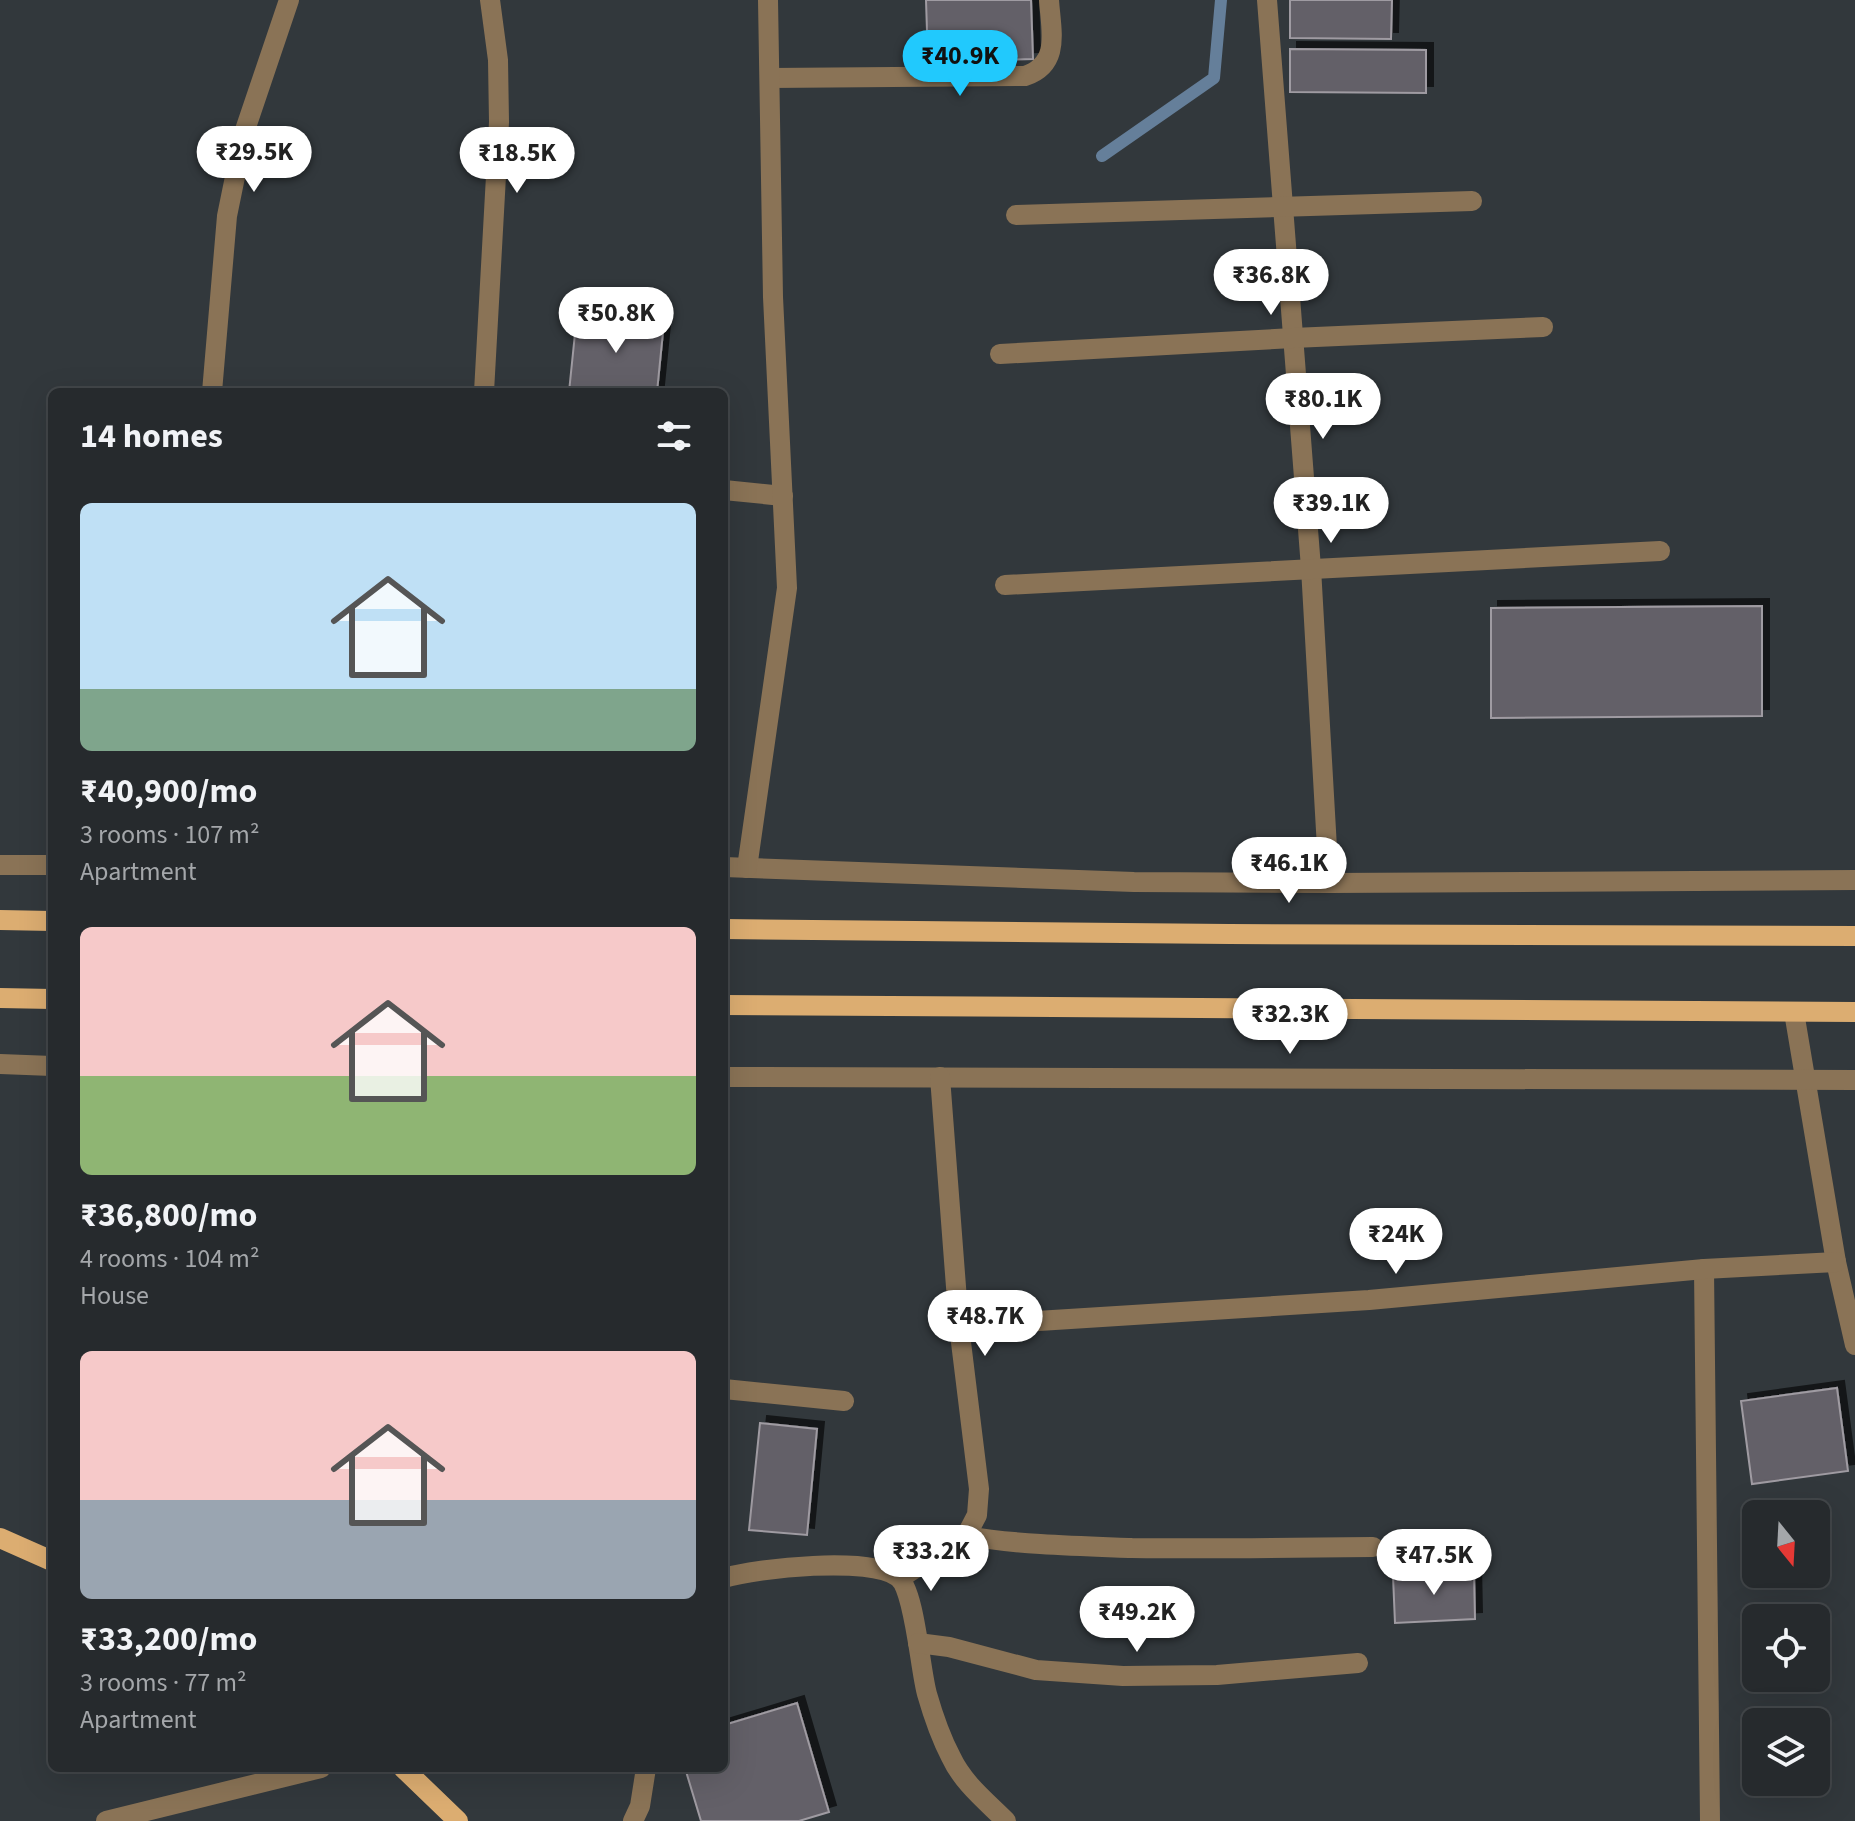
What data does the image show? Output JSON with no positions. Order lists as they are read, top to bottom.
{
  "north": "bottom",
  "page": {
    "price": [
      "₹40.9K",
      "₹29.5K",
      "₹18.5K",
      "₹36.8K",
      "₹50.8K",
      "₹80.1K",
      "₹39.1K",
      "₹46.1K",
      "₹32.3K",
      "₹24K",
      "₹48.7K",
      "₹33.2K",
      "₹47.5K",
      "₹49.2K"
    ],
    "heading": "14 homes",
    "list": [
      {
        "name": "₹40,900/mo",
        "note": "3 rooms · 107 m² · Apartment"
      },
      {
        "name": "₹36,800/mo",
        "note": "4 rooms · 104 m² · House"
      },
      {
        "name": "₹33,200/mo",
        "note": "3 rooms · 77 m² · Apartment"
      }
    ]
  }
}
